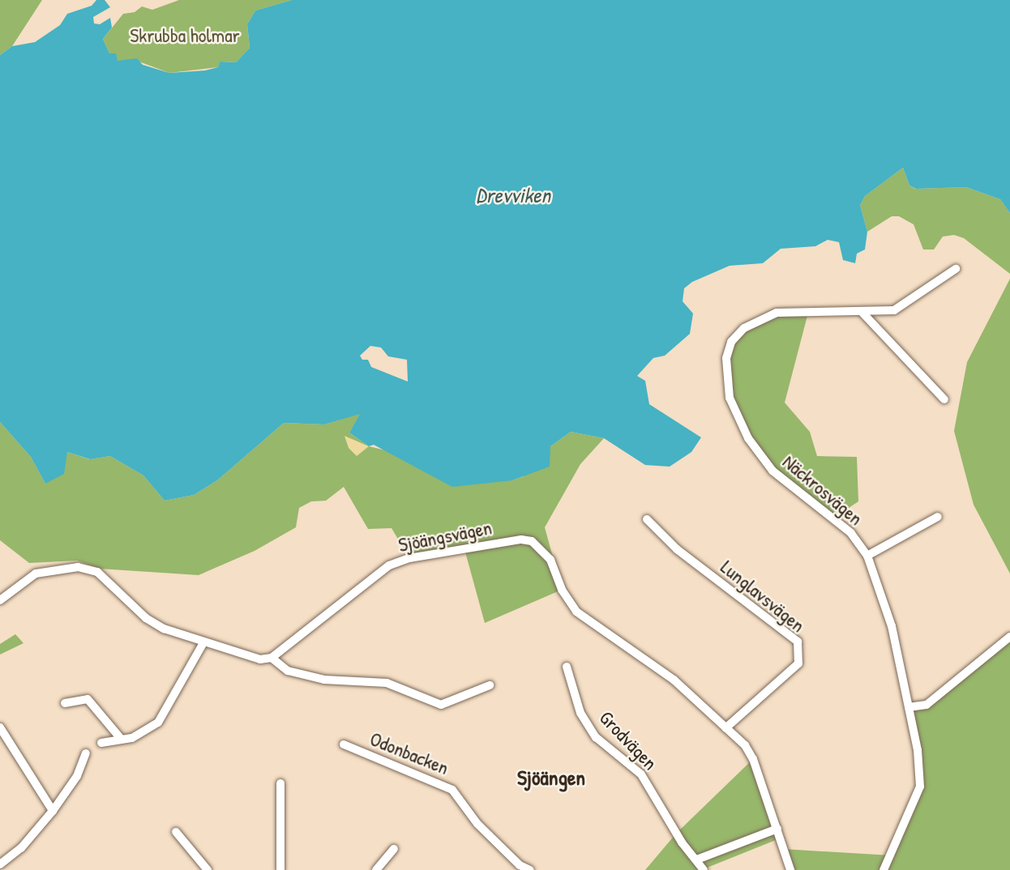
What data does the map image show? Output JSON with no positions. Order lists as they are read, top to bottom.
{
  "streets": {
    "street": [
      "Näckrosvägen",
      "Sjöängsvägen",
      "Lunglavsvägen",
      "Grodvägen",
      "Odonbacken"
    ]
  },
  "crossings": [
    ["Sjöängsvägen", "Lunglavsvägen"]
  ],
  "districts": ["Sjöängen"],
  "water": ["Drevviken"],
  "parks": ["Skrubba holmar"]
}
